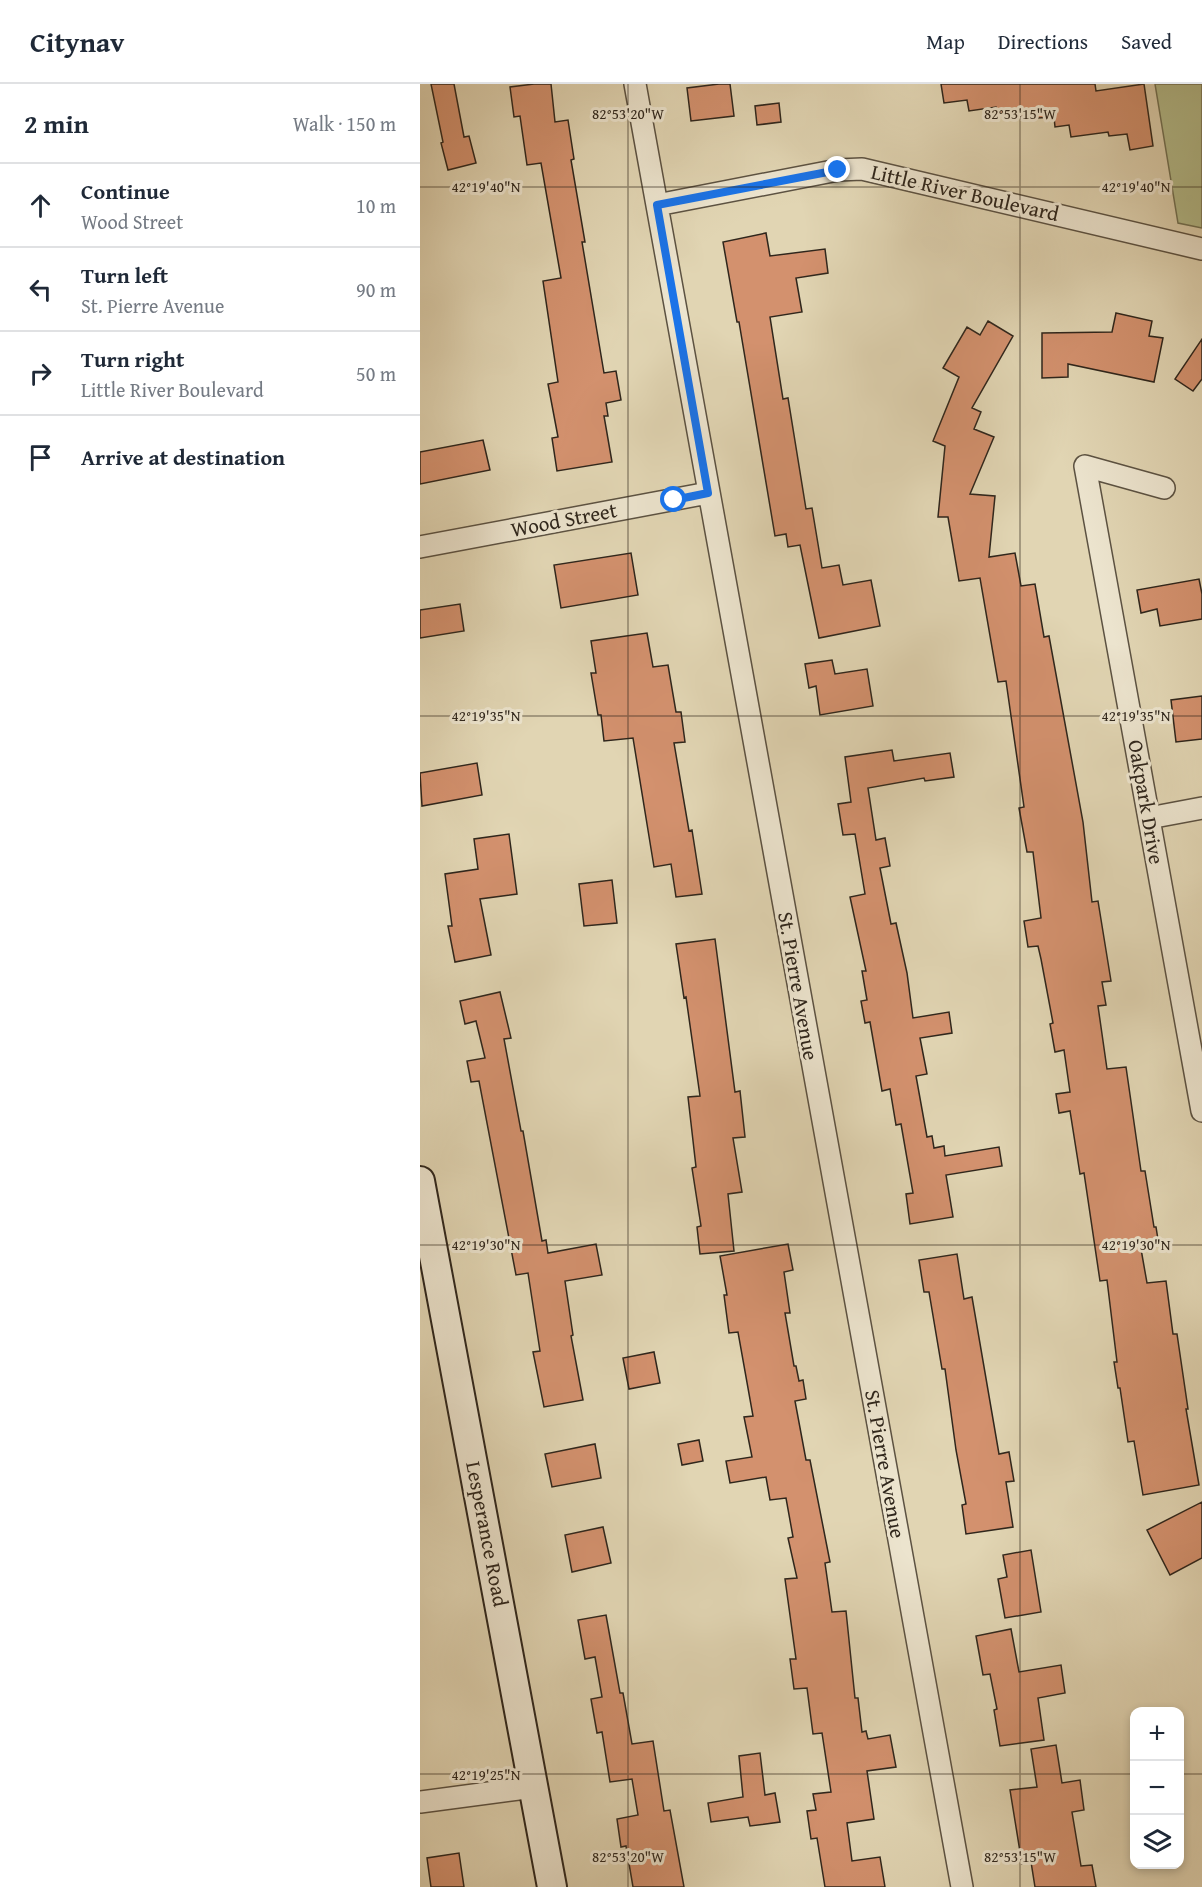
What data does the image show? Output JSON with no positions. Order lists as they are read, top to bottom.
{
  "streets": {
    "main road": ["Lesperance Road"],
    "street": [
      "Little River Boulevard",
      "Wood Street",
      "Oakpark Drive",
      "St. Pierre Avenue"
    ]
  },
  "crossings": [
    ["Little River Boulevard", "St. Pierre Avenue"],
    ["Wood Street", "St. Pierre Avenue"]
  ],
  "page": {
    "header": "Citynav",
    "nav": ["Map", "Directions", "Saved"],
    "heading": ["2 min", "Walk · 150 m"],
    "list": [
      ["Continue", "Wood Street", "10 m"],
      ["Turn left", "St. Pierre Avenue", "90 m"],
      ["Turn right", "Little River Boulevard", "50 m"],
      "Arrive at destination"
    ],
    "map_buttons": ["+", "−"]
  },
  "coordinates": [
    "82°53'20\"W",
    "82°53'15\"W",
    "42°19'40\"N",
    "42°19'35\"N",
    "42°19'30\"N",
    "42°19'25\"N"
  ]
}
